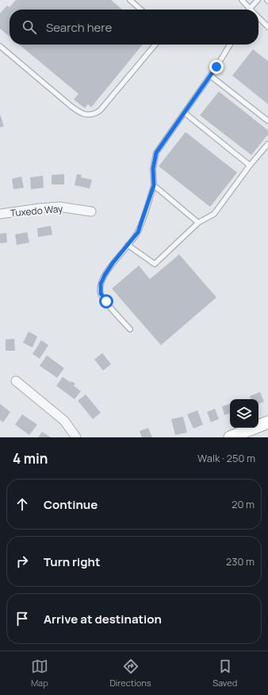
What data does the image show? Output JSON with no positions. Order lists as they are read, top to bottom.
{
  "streets": {
    "street": ["Tuxedo Way"]
  },
  "page": {
    "search": "Search here",
    "heading": ["4 min", "Walk · 250 m"],
    "list": [
      ["Continue", "20 m"],
      ["Turn right", "230 m"],
      "Arrive at destination"
    ],
    "nav": ["Map", "Directions", "Saved"]
  }
}
